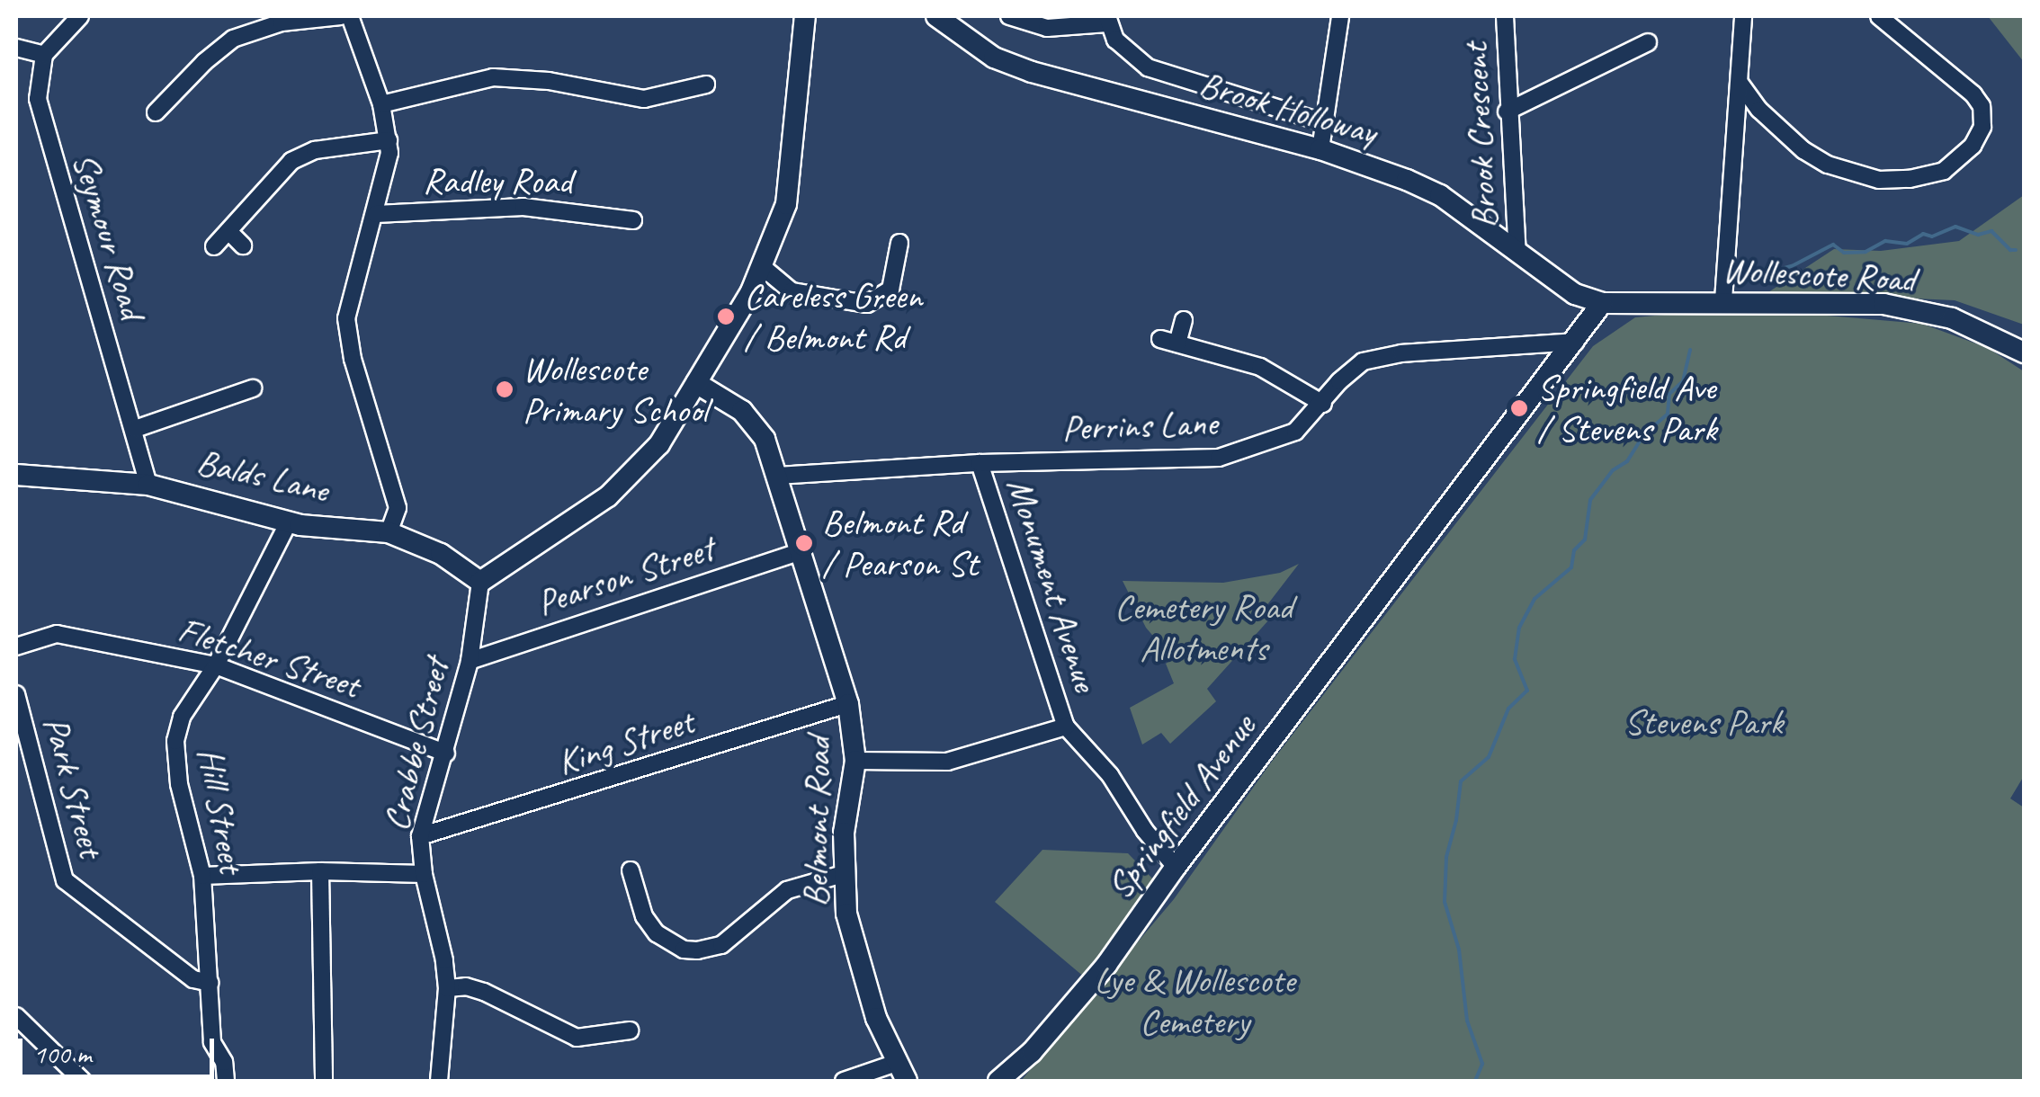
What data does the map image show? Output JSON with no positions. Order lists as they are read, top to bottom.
{
  "streets": {
    "street": [
      "Brook Holloway",
      "Brook Crescent",
      "Radley Road",
      "Seymour Road",
      "Wollescote Road",
      "Perrins Lane",
      "Balds Lane",
      "Pearson Street",
      "Monument Avenue",
      "Fletcher Street",
      "King Street",
      "Crabbe Street",
      "Park Street",
      "Springfield Avenue",
      "Hill Street",
      "Belmont Road"
    ]
  },
  "crossings": [
    ["Brook Holloway", "Brook Crescent"],
    ["Brook Holloway", "Wollescote Road"],
    ["Brook Holloway", "Springfield Avenue"],
    ["Seymour Road", "Balds Lane"],
    ["Wollescote Road", "Springfield Avenue"],
    ["Perrins Lane", "Monument Avenue"],
    ["Perrins Lane", "Springfield Avenue"],
    ["Perrins Lane", "Belmont Road"],
    ["Balds Lane", "Crabbe Street"],
    ["Balds Lane", "Hill Street"],
    ["Pearson Street", "Crabbe Street"],
    ["Pearson Street", "Belmont Road"],
    ["Monument Avenue", "Springfield Avenue"],
    ["Monument Avenue", "Belmont Road"],
    ["Fletcher Street", "Crabbe Street"],
    ["Fletcher Street", "Hill Street"],
    ["King Street", "Crabbe Street"],
    ["King Street", "Belmont Road"],
    ["Park Street", "Hill Street"]
  ],
  "parks": ["Cemetery Road Allotments", "Stevens Park", "Lye & Wollescote Cemetery"],
  "places": [
    "Careless Green / Belmont Rd",
    "Wollescote Primary School",
    "Springfield Ave / Stevens Park",
    "Belmont Rd / Pearson St"
  ],
  "scale_bar": "100 m"
}
